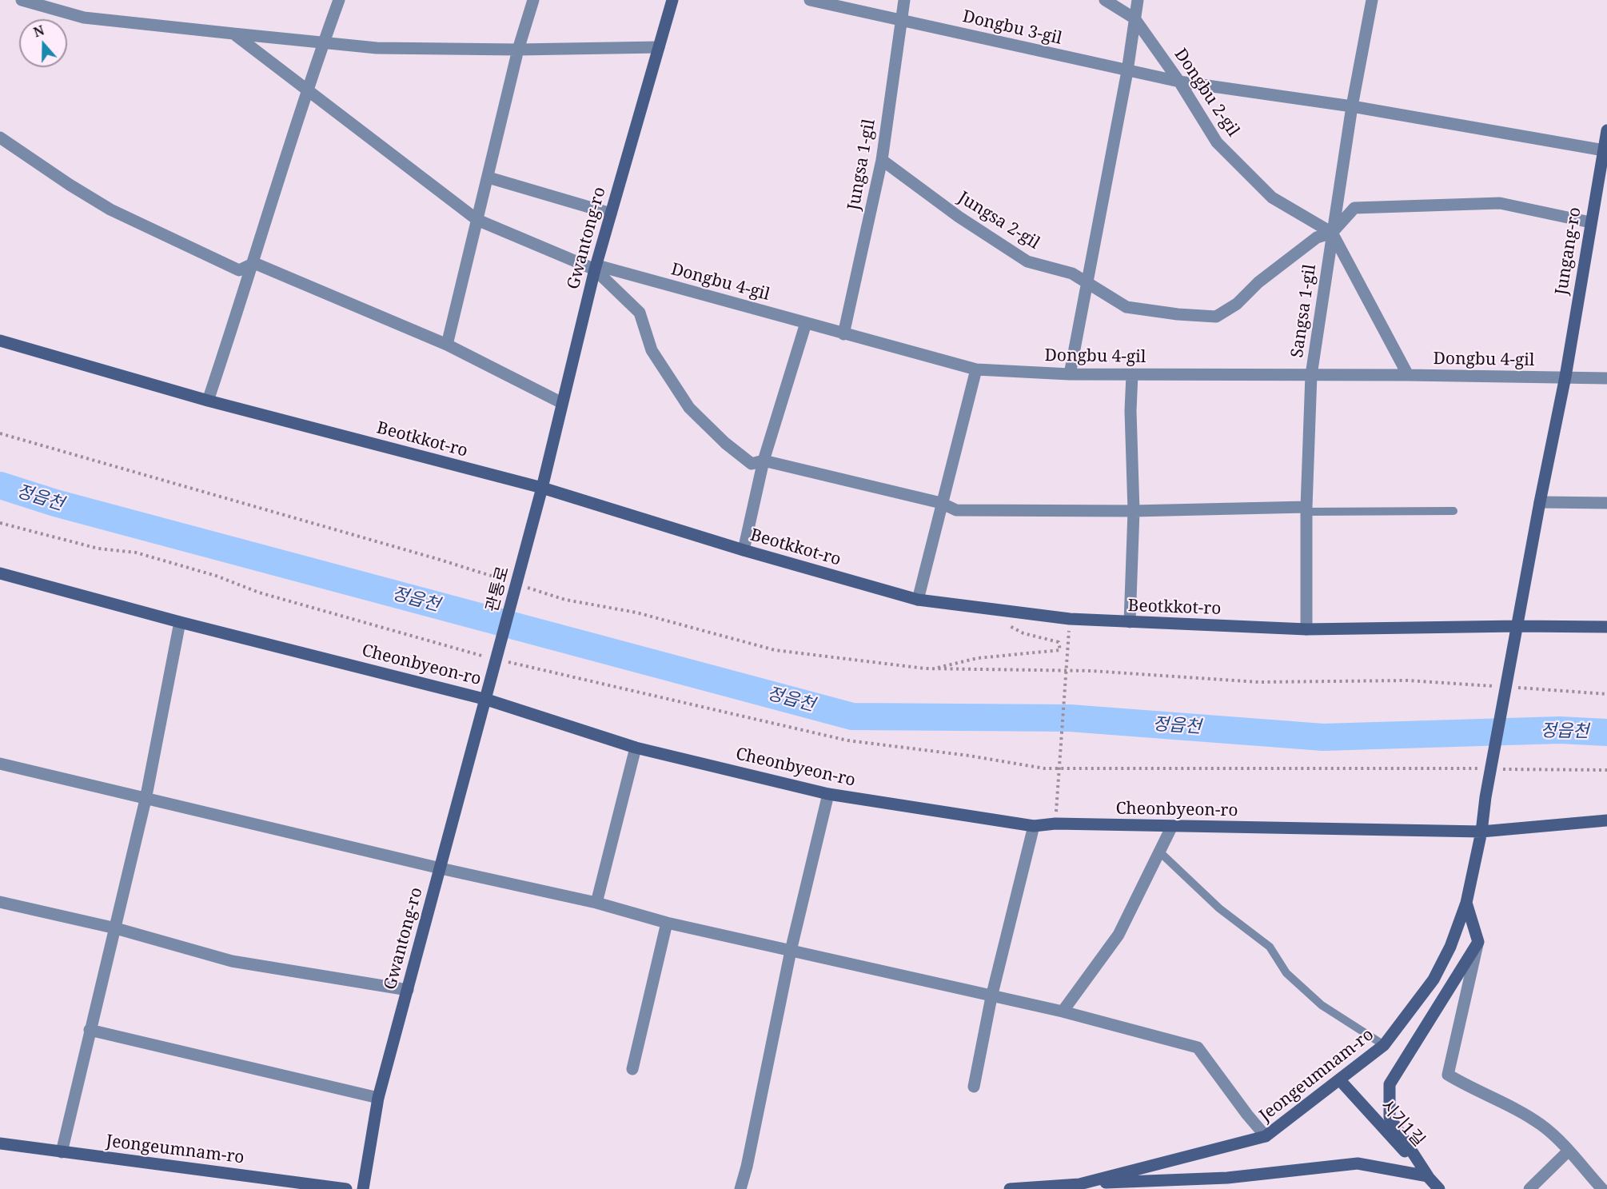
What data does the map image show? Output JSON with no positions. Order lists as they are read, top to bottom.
{
  "streets": {
    "street": [
      "Dongbu 3-gil",
      "Dongbu 2-gil",
      "Jungsa 1-gil",
      "Jungsa 2-gil",
      "Gwantong-ro",
      "Jungang-ro",
      "Dongbu 4-gil",
      "Sangsa 1-gil",
      "Beotkkot-ro",
      "관통로",
      "Cheonbyeon-ro",
      "Jeongeumnam-ro",
      "시기1길"
    ]
  },
  "crossings": [
    ["Dongbu 3-gil", "Dongbu 2-gil"],
    ["Dongbu 3-gil", "Jungsa 1-gil"],
    ["Dongbu 3-gil", "Jungang-ro"],
    ["Dongbu 3-gil", "Sangsa 1-gil"],
    ["Dongbu 2-gil", "Jungsa 2-gil"],
    ["Dongbu 2-gil", "Sangsa 1-gil"],
    ["Jungsa 1-gil", "Jungsa 2-gil"],
    ["Jungsa 1-gil", "Dongbu 4-gil"],
    ["Jungsa 2-gil", "Sangsa 1-gil"],
    ["Gwantong-ro", "Dongbu 4-gil"],
    ["Gwantong-ro", "Beotkkot-ro"],
    ["Gwantong-ro", "관통로"],
    ["Gwantong-ro", "Cheonbyeon-ro"],
    ["Jungang-ro", "Dongbu 4-gil"],
    ["Jungang-ro", "Beotkkot-ro"],
    ["Jungang-ro", "Jeongeumnam-ro"],
    ["Dongbu 4-gil", "Sangsa 1-gil"],
    ["Sangsa 1-gil", "Beotkkot-ro"],
    ["Beotkkot-ro", "관통로"],
    ["Beotkkot-ro", "Jeongeumnam-ro"],
    ["관통로", "Cheonbyeon-ro"],
    ["Cheonbyeon-ro", "Jeongeumnam-ro"],
    ["Jeongeumnam-ro", "시기1길"]
  ],
  "water": ["정읍천"],
  "north": "top"
}
